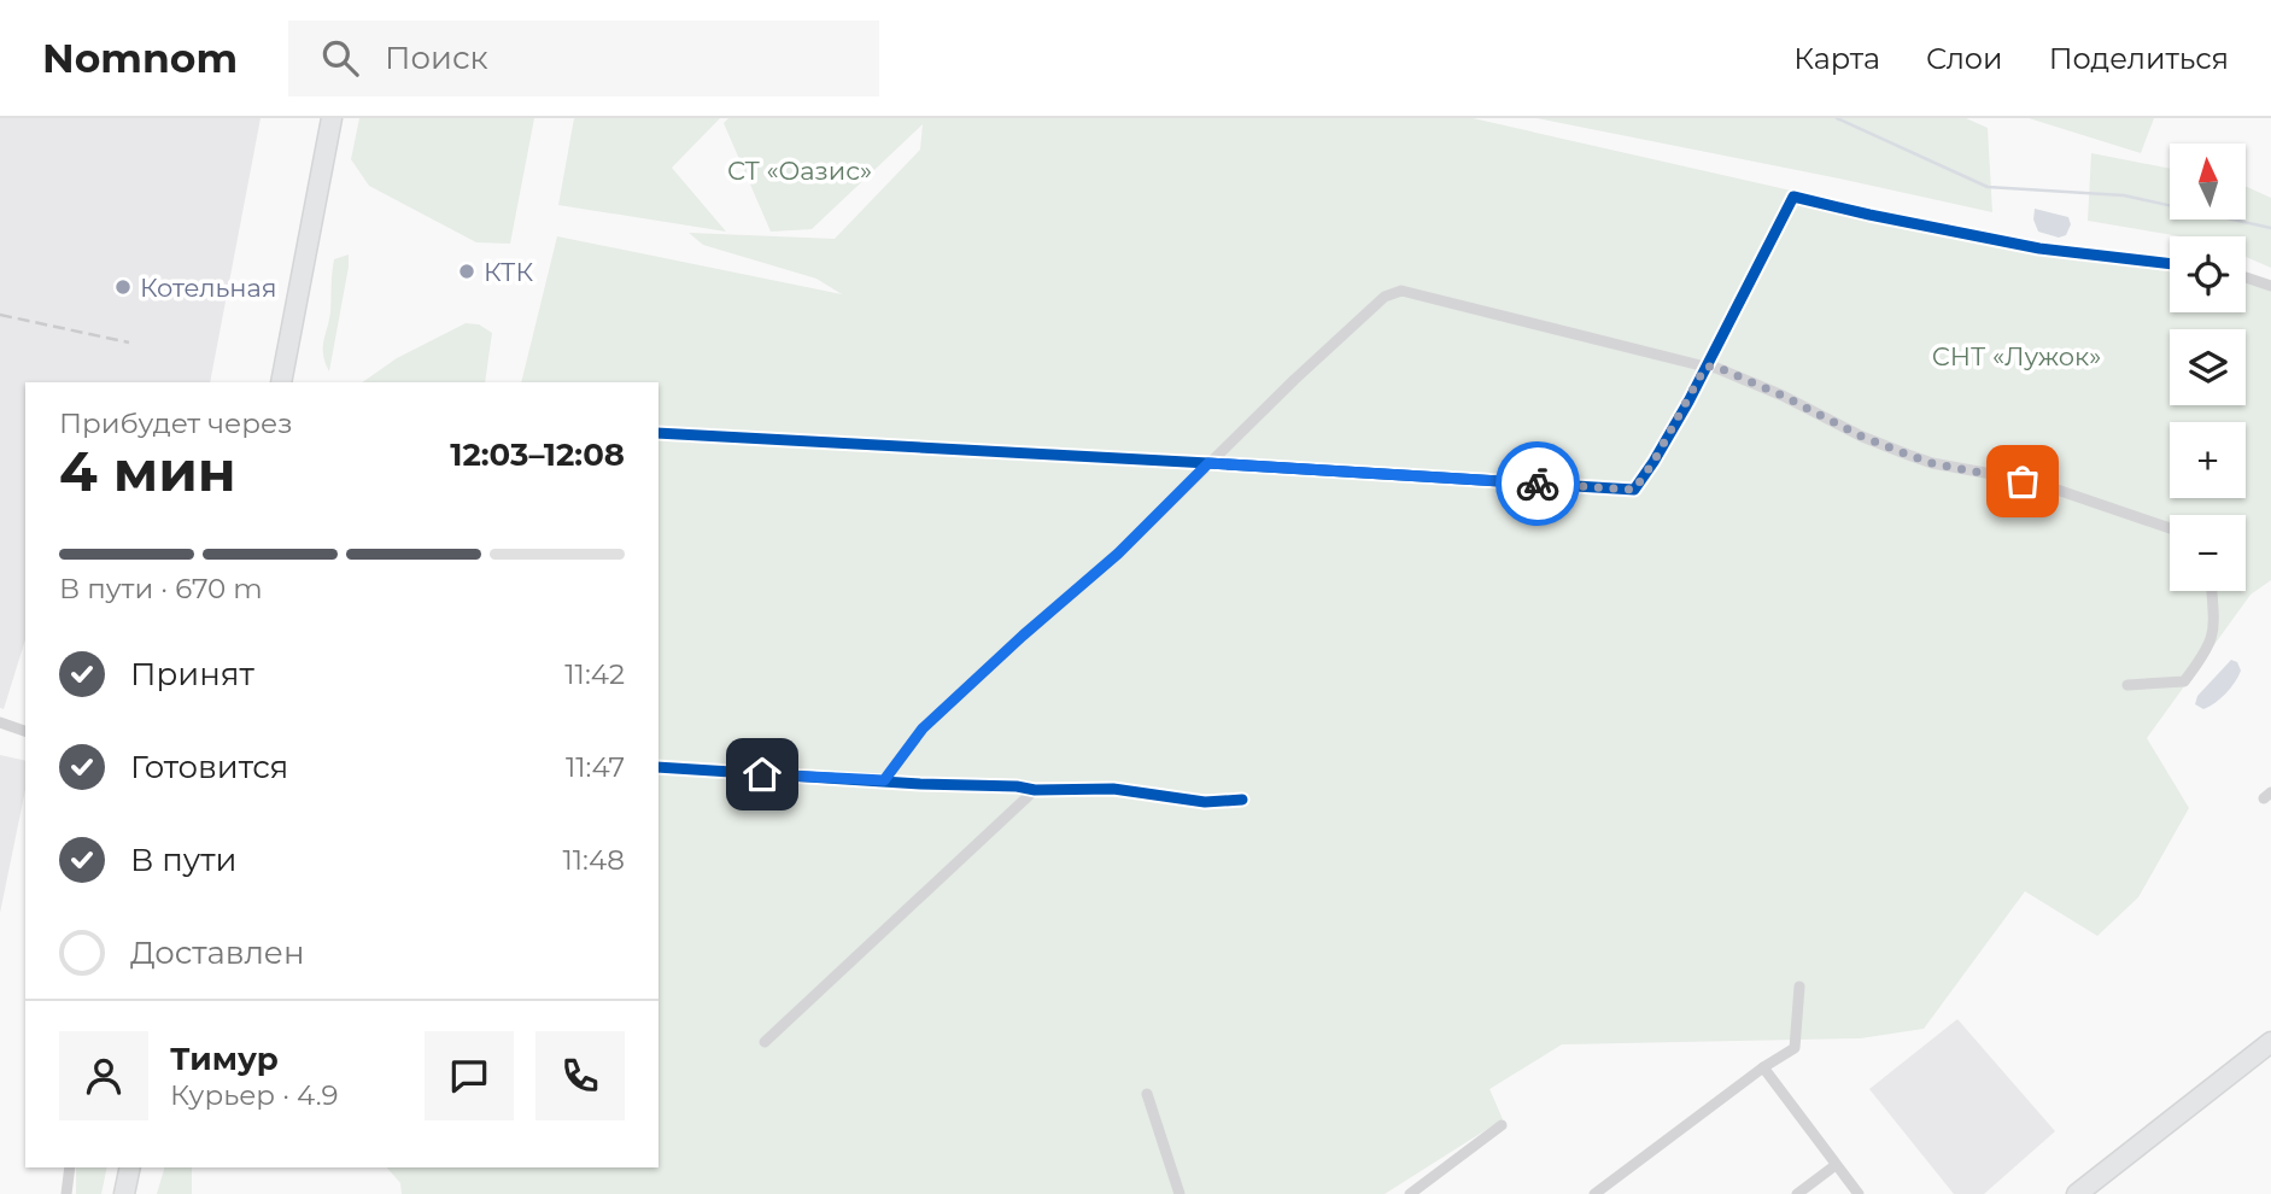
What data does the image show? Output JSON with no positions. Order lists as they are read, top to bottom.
{
  "parks": ["СТ «Оазис»", "СНТ «Лужок»"],
  "places": ["КТК", "Котельная"],
  "north": "top",
  "page": {
    "header": "Nomnom",
    "search": "Поиск",
    "nav": ["Карта", "Слои", "Поделиться"],
    "map_buttons": ["+", "−"],
    "heading": ["4 мин", "Прибудет через", "12:03–12:08"],
    "panel": ["Тимур", "Курьер · 4.9"],
    "bar": "В пути · 670 m",
    "list": [
      ["Принят", "11:42"],
      ["Готовится", "11:47"],
      ["В пути", "11:48"],
      "Доставлен"
    ]
  }
}
